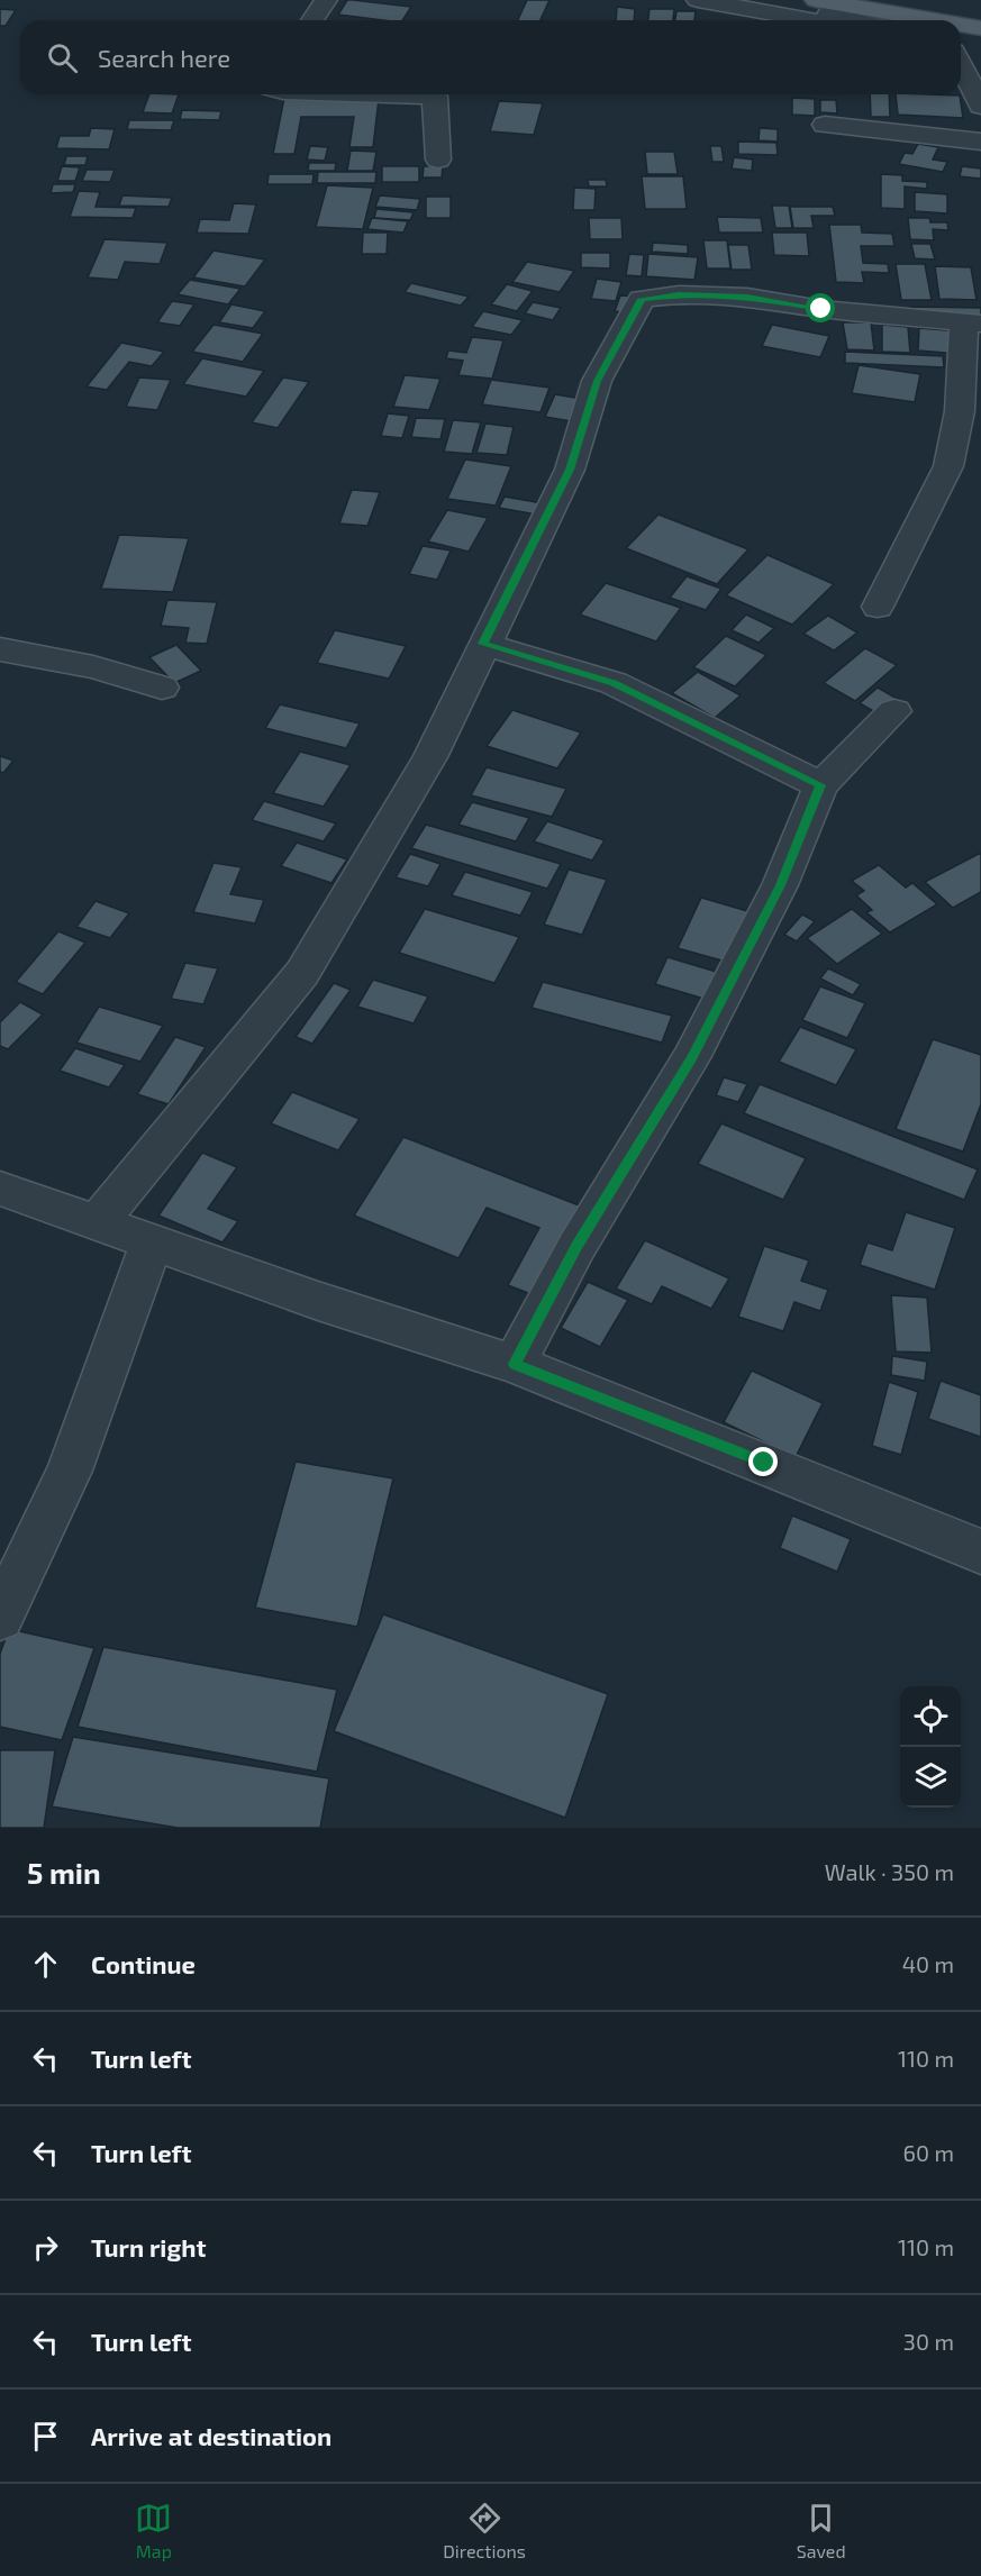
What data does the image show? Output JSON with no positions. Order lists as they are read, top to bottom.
{
  "page": {
    "search": "Search here",
    "heading": ["5 min", "Walk · 350 m"],
    "list": [
      ["Continue", "40 m"],
      ["Turn left", "110 m"],
      ["Turn left", "60 m"],
      ["Turn right", "110 m"],
      ["Turn left", "30 m"],
      "Arrive at destination"
    ],
    "nav": ["Map", "Directions", "Saved"]
  }
}
